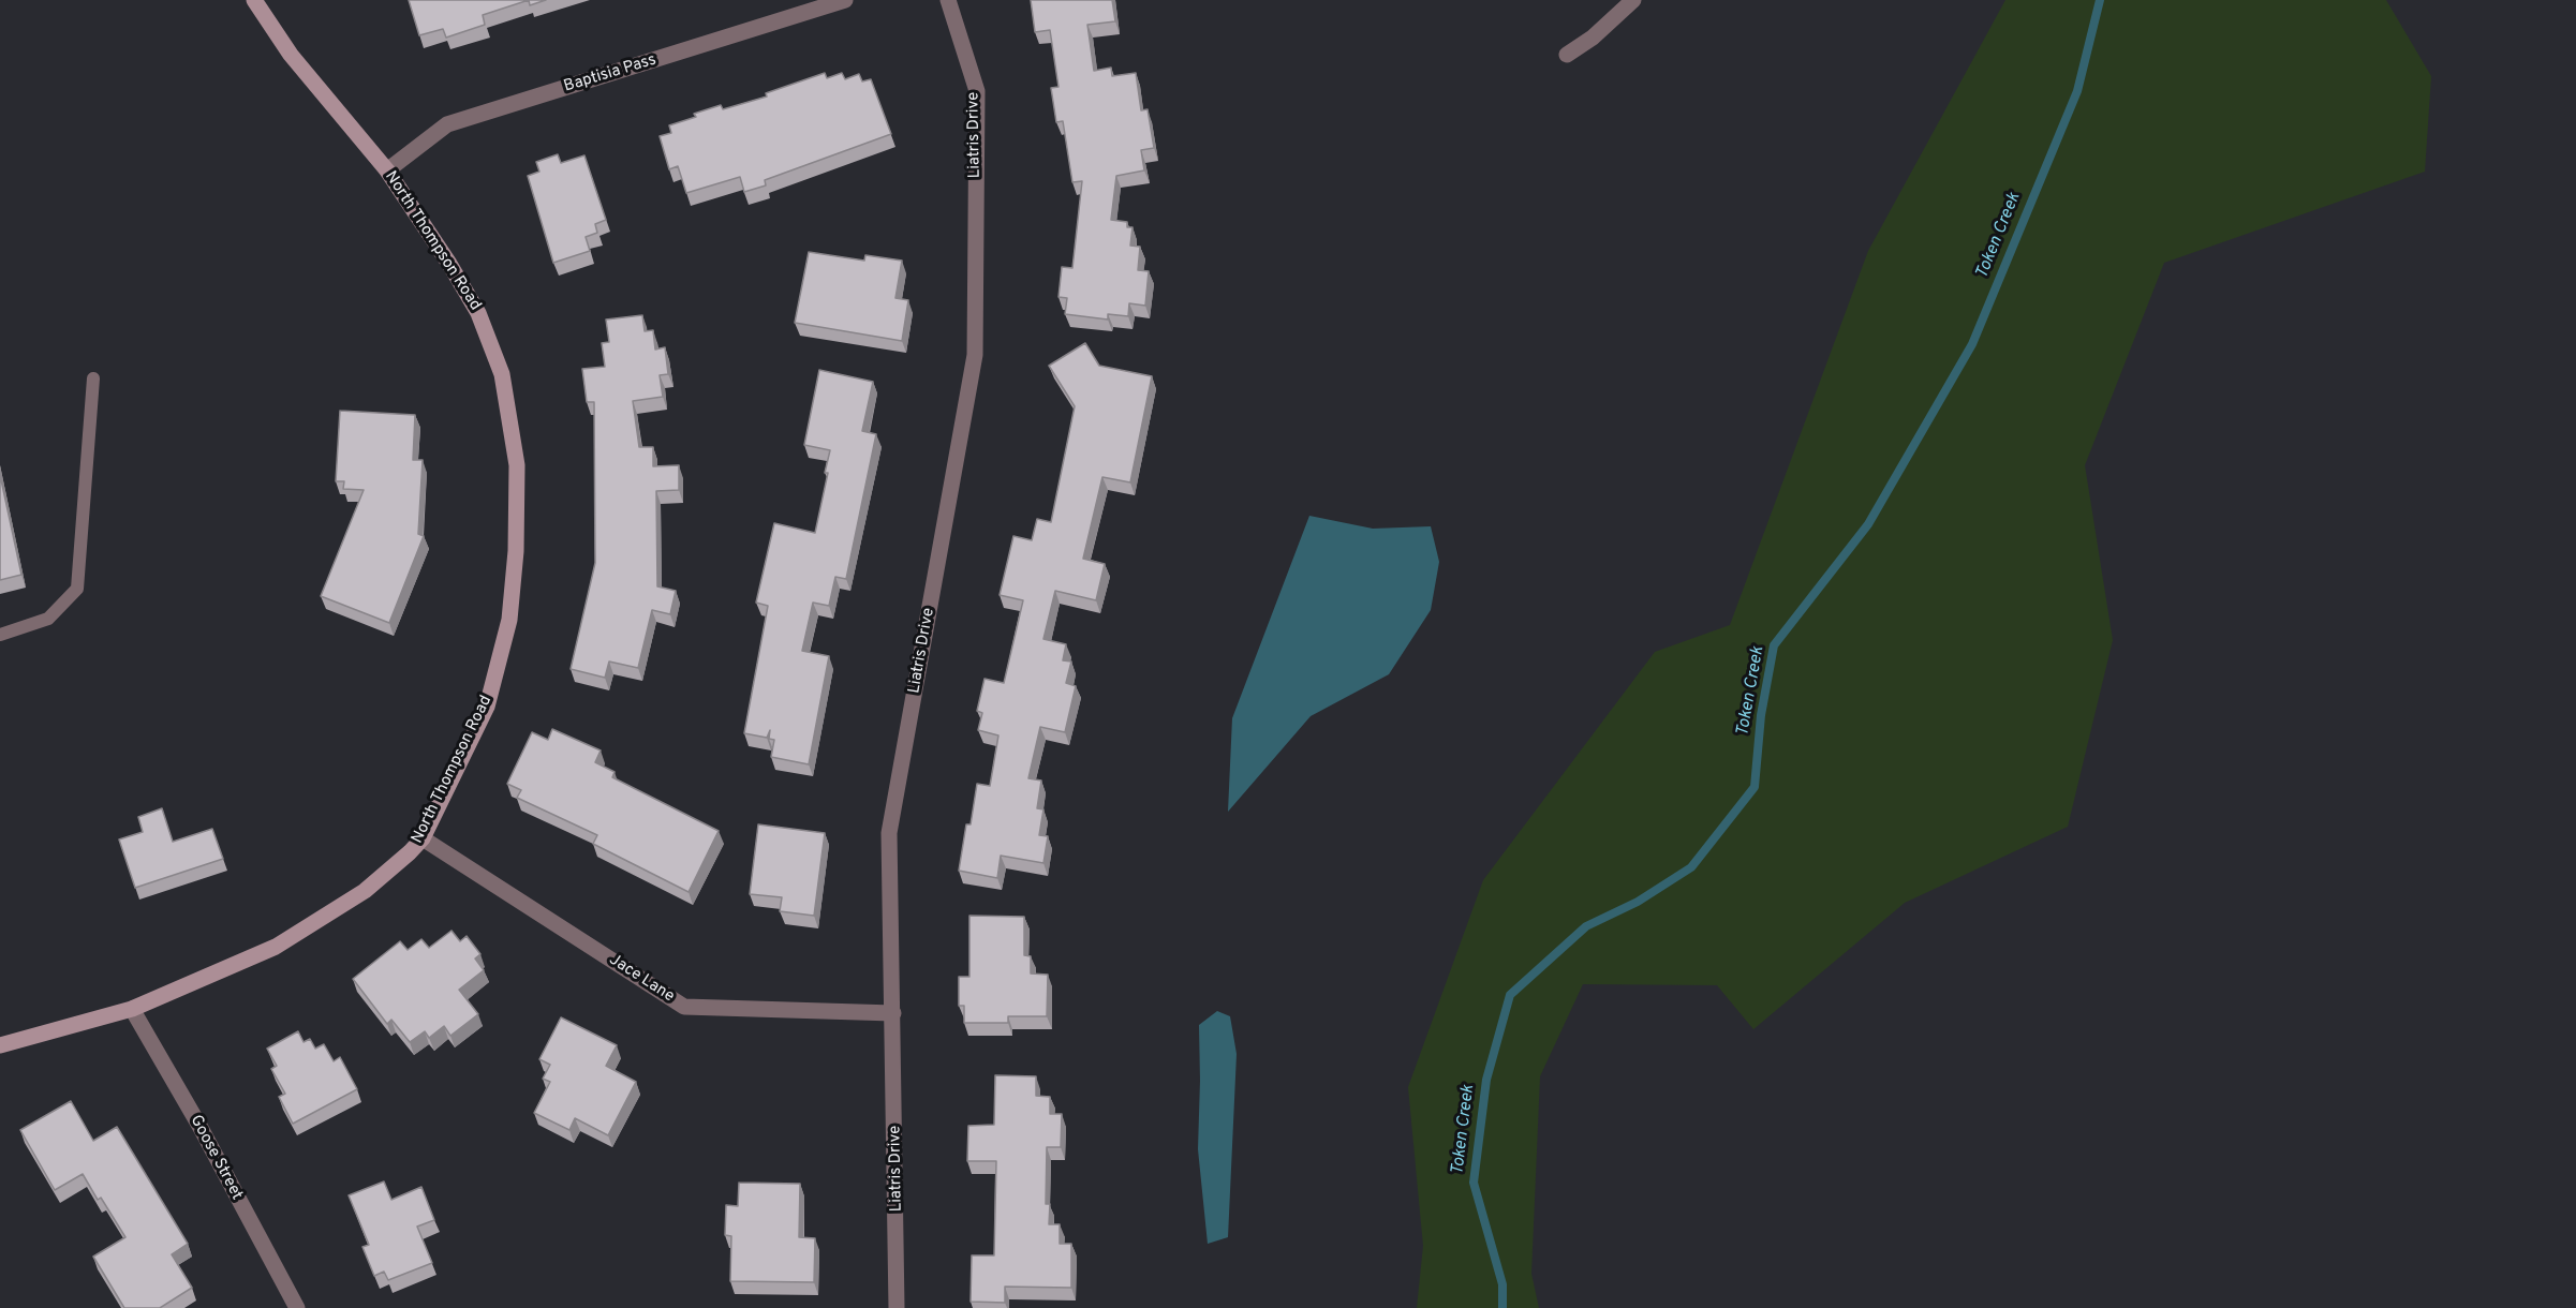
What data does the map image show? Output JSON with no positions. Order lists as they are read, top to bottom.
{
  "streets": {
    "street": [
      "Baptisia Pass",
      "Liatris Drive",
      "North Thompson Road",
      "Jace Lane",
      "Goose Street"
    ]
  },
  "crossings": [
    ["Baptisia Pass", "North Thompson Road"],
    ["Liatris Drive", "Jace Lane"],
    ["North Thompson Road", "Jace Lane"],
    ["North Thompson Road", "Goose Street"]
  ],
  "water": ["Token Creek"]
}
